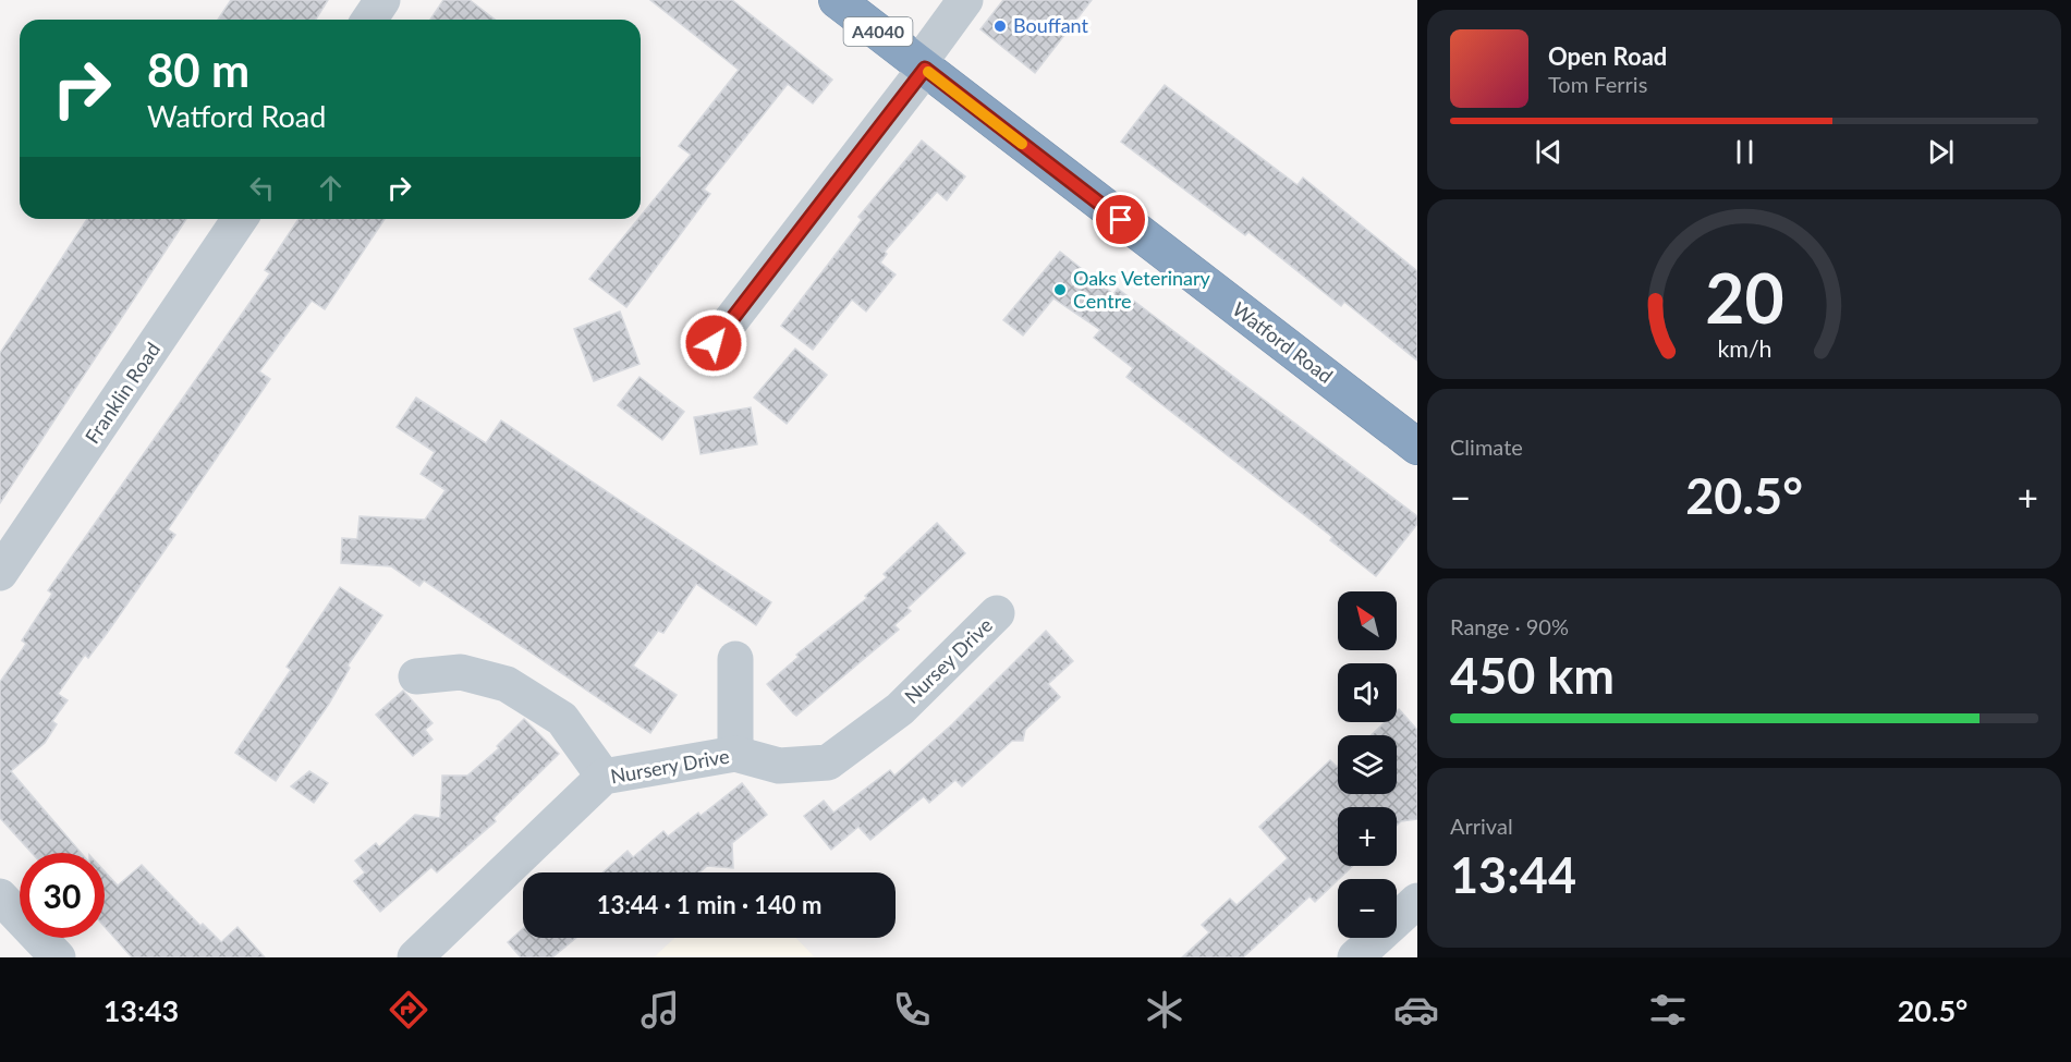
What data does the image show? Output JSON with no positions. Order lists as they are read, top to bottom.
{
  "streets": {
    "highway": ["A4040", "Watford Road"],
    "street": ["Franklin Road", "Nursey Drive", "Nursery Drive"]
  },
  "crossings": [
    ["Nursey Drive", "Nursery Drive"]
  ],
  "places": ["Bouffant", "Oaks Veterinary Centre"],
  "north": "top left",
  "page": {
    "turn": ["80 m", "Watford Road"],
    "song": ["Open Road", "Tom Ferris"],
    "tile": [
      "Climate",
      ["Range · 90%", "450 km"],
      ["Arrival", "13:44"]
    ],
    "heat": ["−", "20.5°", "+"],
    "map_buttons": ["+", "−"],
    "limit": "30",
    "trip": "13:44 · 1 min · 140 m",
    "tabs": ["13:43", "20.5°"],
    "gauge": ["20", "km/h"]
  }
}
